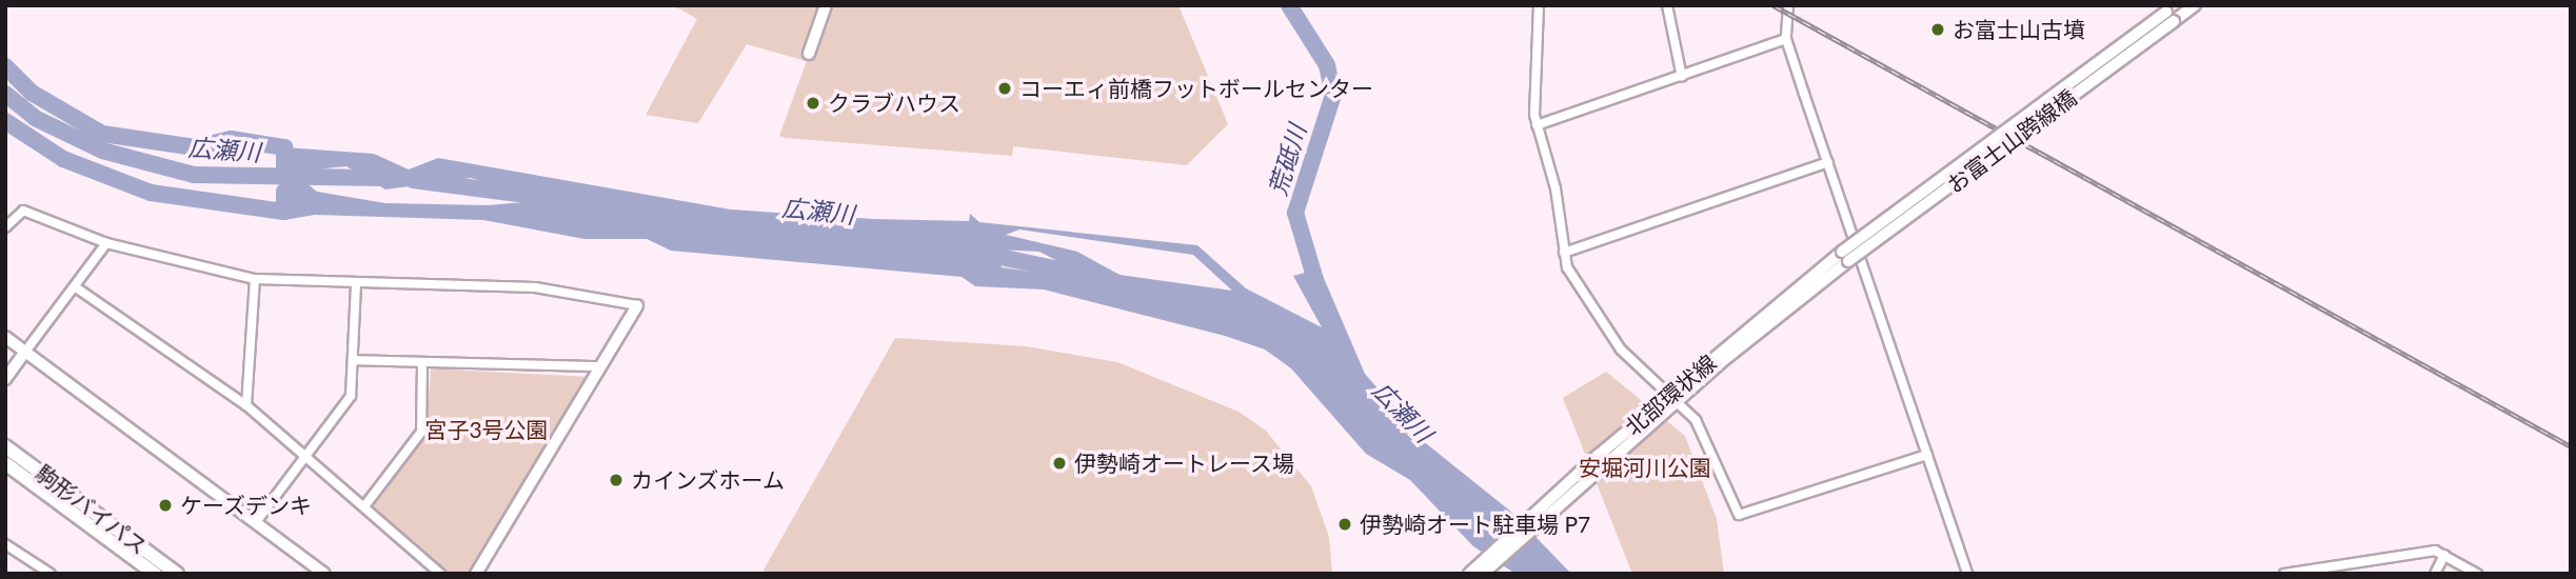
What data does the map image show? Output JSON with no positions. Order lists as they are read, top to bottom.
{
  "streets": {
    "main road": ["駒形バイパス"],
    "street": ["お富士山跨線橋", "北部環状線"]
  },
  "crossings": [
    ["お富士山跨線橋", "北部環状線"]
  ],
  "water": ["広瀬川", "荒砥川"],
  "parks": ["宮子3号公園", "安堀河川公園"],
  "places": [
    "お富士山古墳",
    "コーエィ前橋フットボールセンター",
    "クラブハウス",
    "伊勢崎オートレース場",
    "カインズホーム",
    "ケーズデンキ",
    "伊勢崎オート駐車場 P7"
  ]
}
